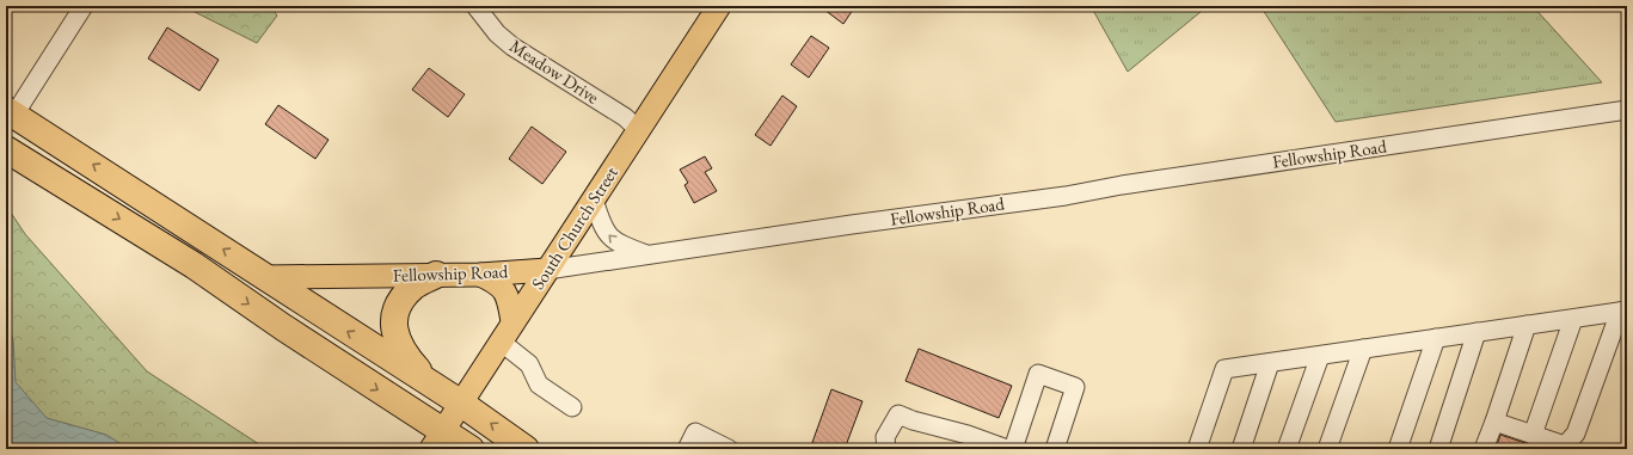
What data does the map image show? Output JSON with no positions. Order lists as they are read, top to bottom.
{
  "streets": {
    "main road": ["Fellowship Road", "South Church Street"],
    "street": ["Meadow Drive"]
  },
  "crossings": [
    ["Meadow Drive", "South Church Street"],
    ["Fellowship Road", "South Church Street"]
  ]
}
